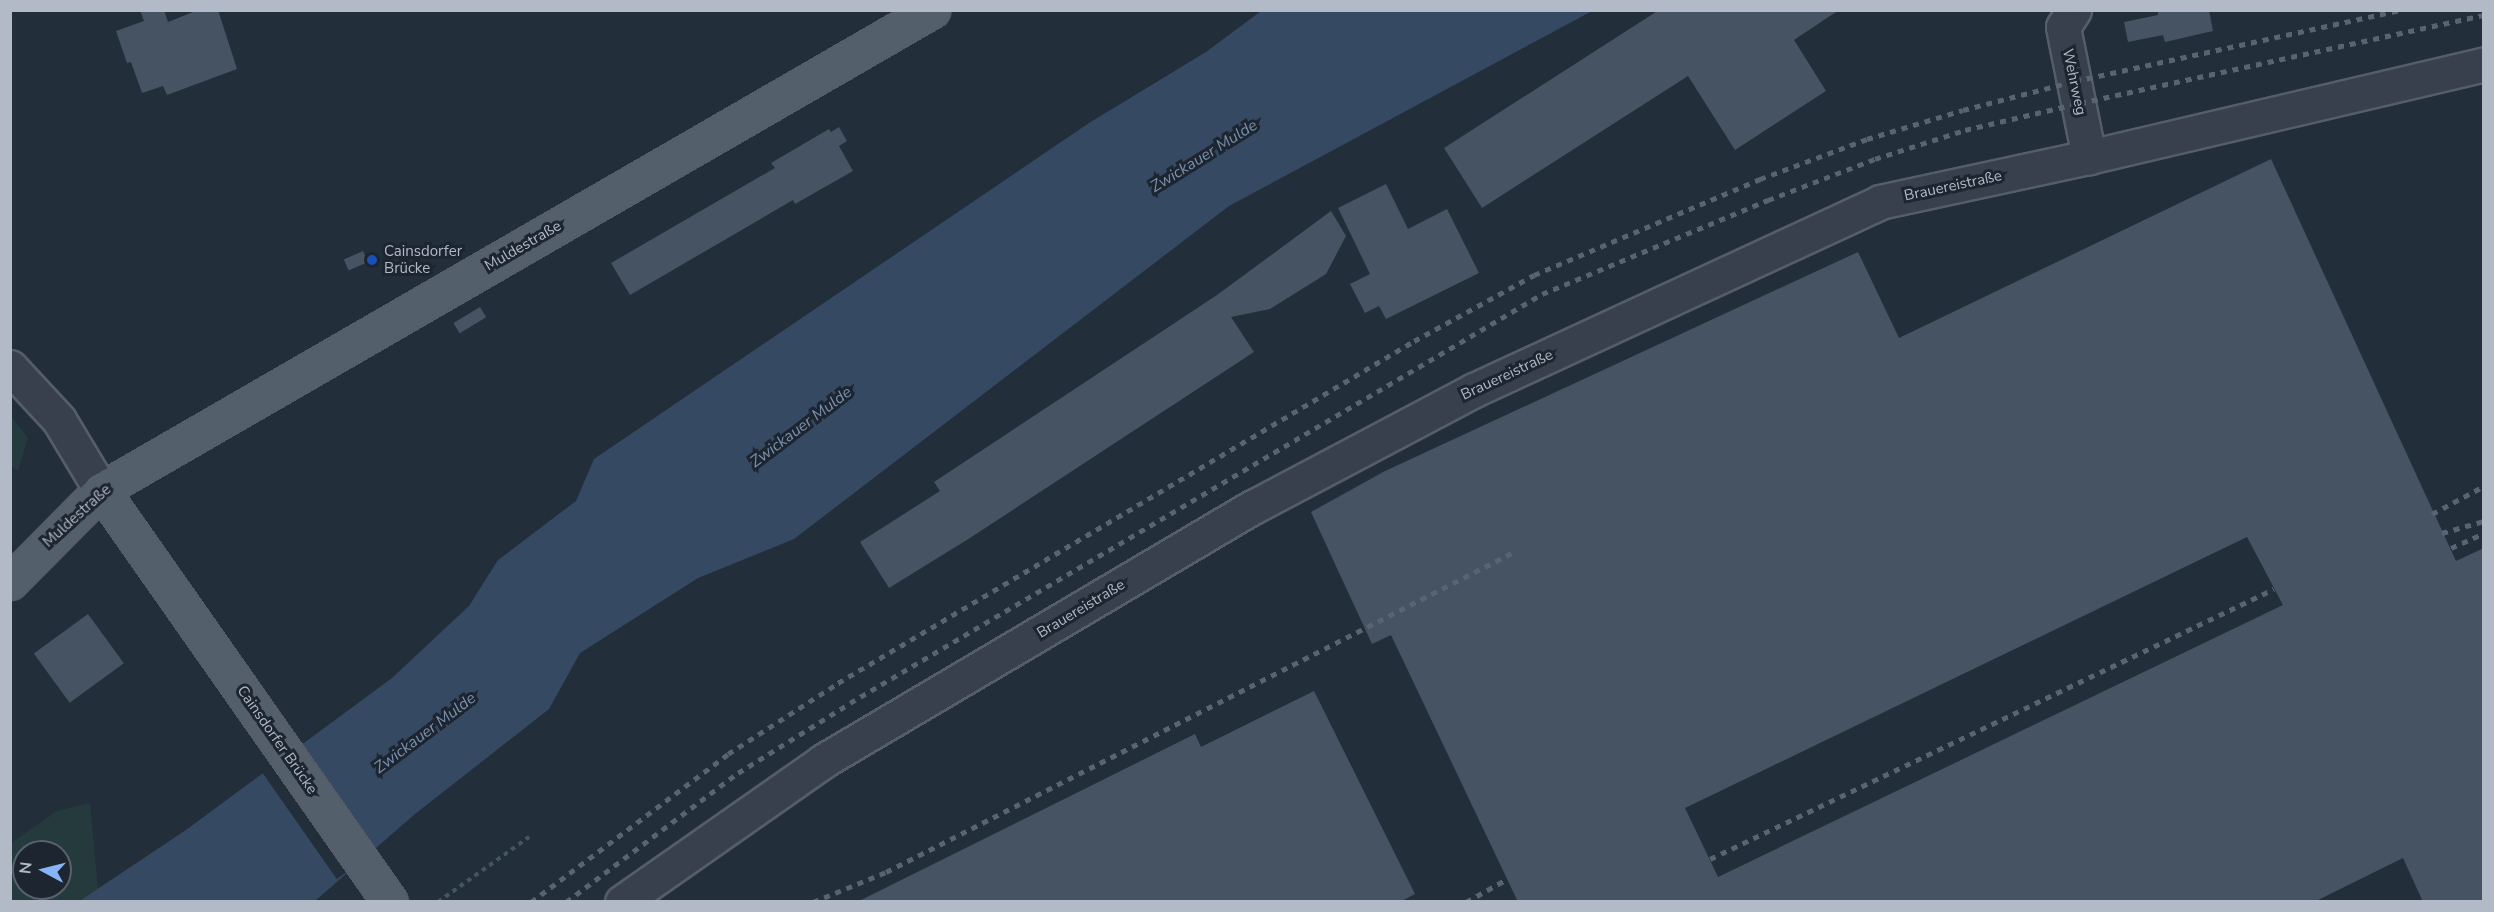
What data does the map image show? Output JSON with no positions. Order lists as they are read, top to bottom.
{
  "streets": {
    "main road": ["Muldestraße", "Cainsdorfer Brücke"],
    "street": ["Wehrweg", "Brauereistraße"]
  },
  "crossings": [
    ["Wehrweg", "Brauereistraße"],
    ["Muldestraße", "Cainsdorfer Brücke"]
  ],
  "water": ["Zwickauer Mulde"],
  "places": ["Cainsdorfer Brücke"],
  "north": "left"
}
